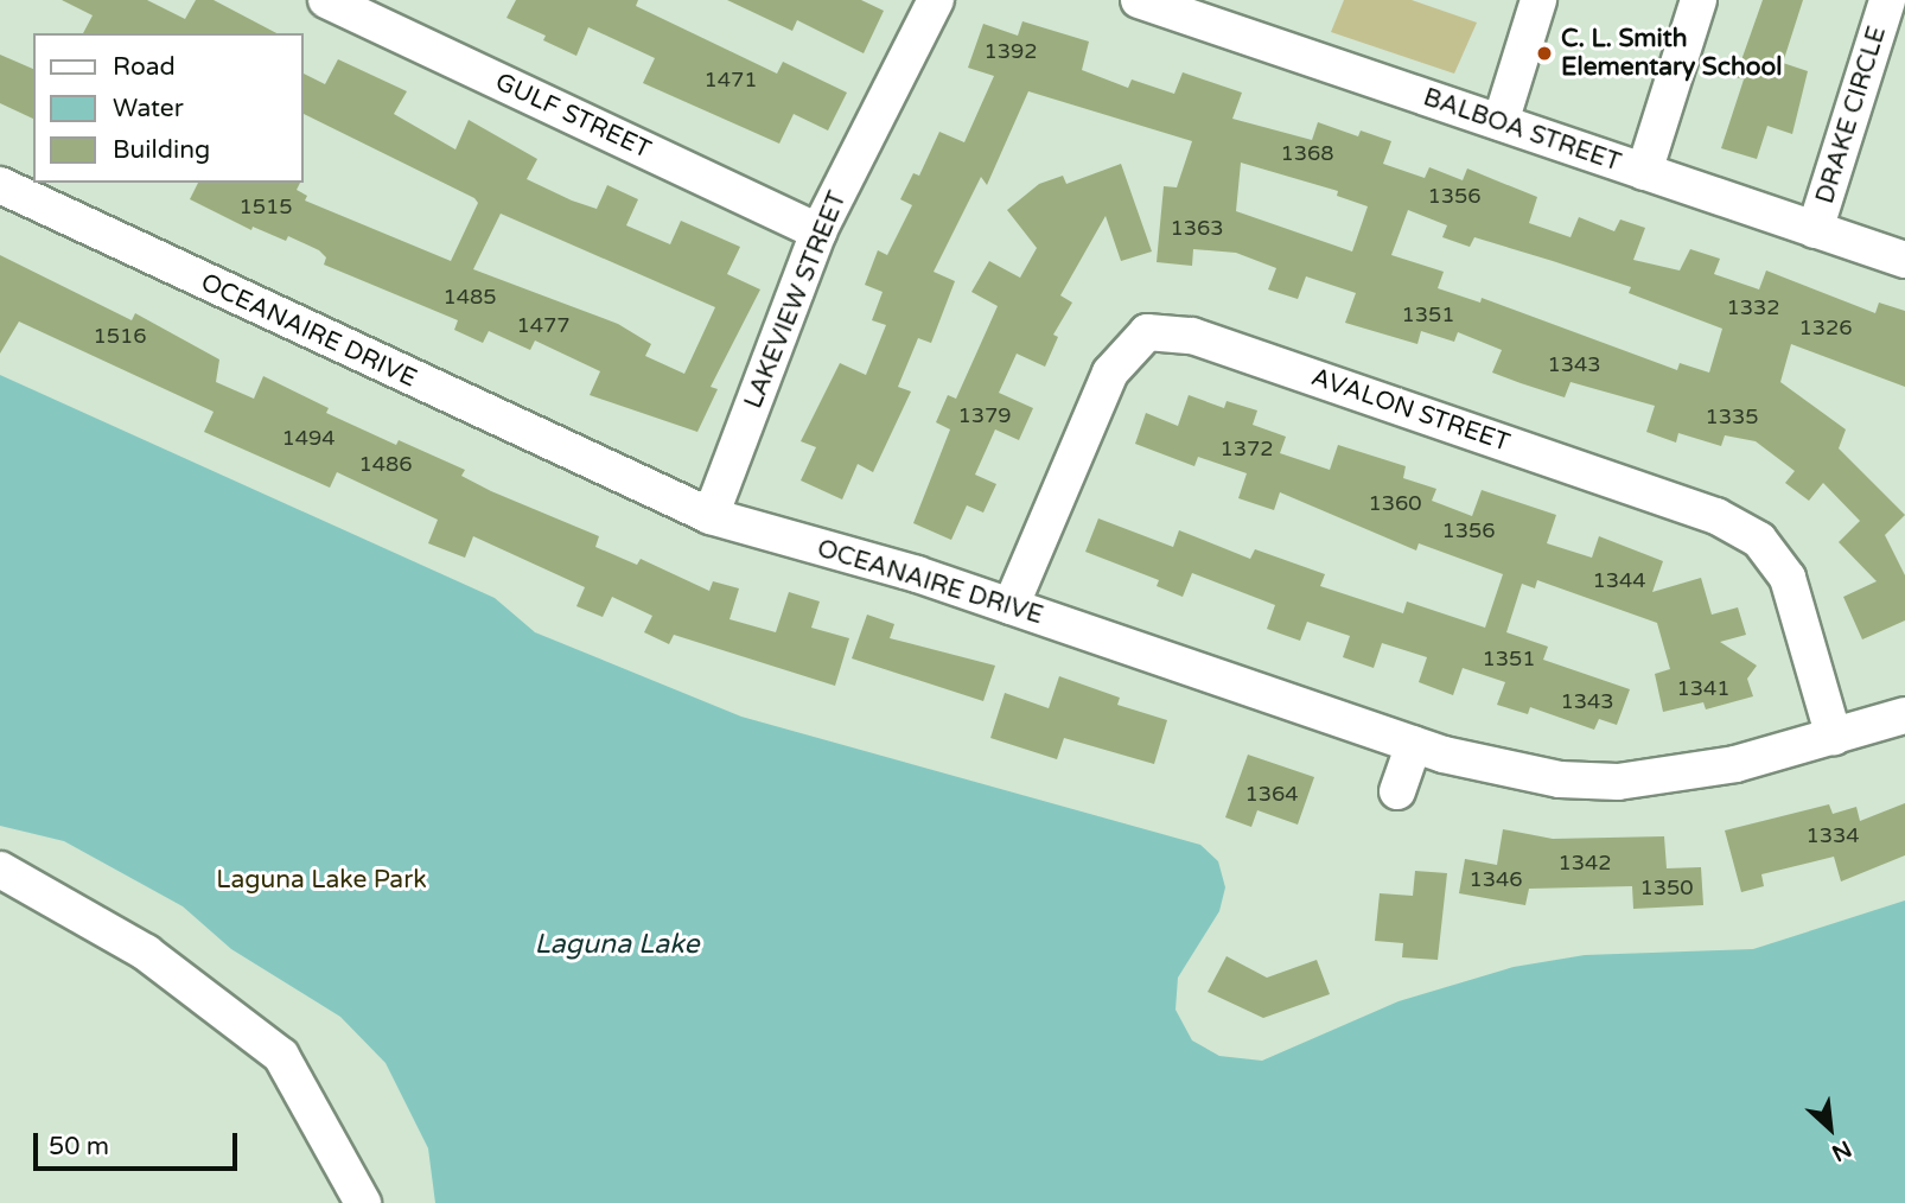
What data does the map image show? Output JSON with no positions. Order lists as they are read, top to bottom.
{
  "streets": {
    "street": [
      "DRAKE CIRCLE",
      "GULF STREET",
      "BALBOA STREET",
      "LAKEVIEW STREET",
      "OCEANAIRE DRIVE",
      "AVALON STREET"
    ]
  },
  "crossings": [
    ["DRAKE CIRCLE", "BALBOA STREET"],
    ["GULF STREET", "LAKEVIEW STREET"],
    ["LAKEVIEW STREET", "OCEANAIRE DRIVE"],
    ["OCEANAIRE DRIVE", "AVALON STREET"]
  ],
  "water": ["Laguna Lake"],
  "parks": ["Laguna Lake Park"],
  "places": ["C. L. Smith Elementary School"],
  "house_numbers": [
    "1392",
    "1471",
    "1368",
    "1356",
    "1515",
    "1363",
    "1485",
    "1332",
    "1351",
    "1477",
    "1326",
    "1516",
    "1343",
    "1379",
    "1335",
    "1494",
    "1372",
    "1486",
    "1360",
    "1356",
    "1344",
    "1351",
    "1341",
    "1343",
    "1364",
    "1334",
    "1342",
    "1346",
    "1350"
  ],
  "legend": ["Road", "Water", "Building"],
  "scale_bar": "50 m",
  "north": "bottom right"
}
